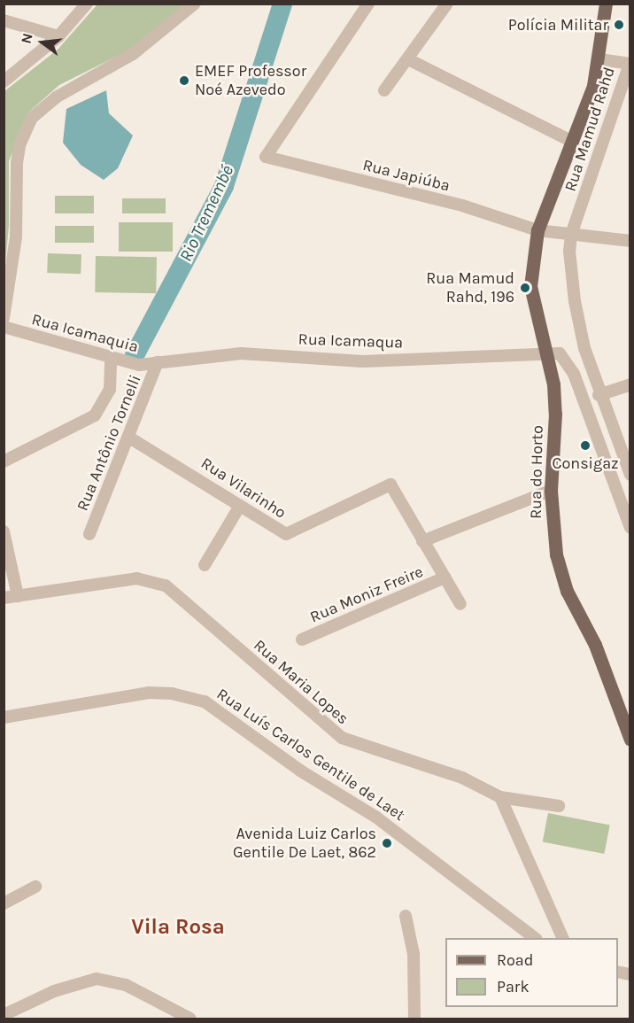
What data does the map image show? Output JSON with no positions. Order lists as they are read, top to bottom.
{
  "streets": {
    "main road": ["Rua Mamud Rahd", "Rua do Horto"],
    "street": [
      "Rua Japiúba",
      "Rua Icamaquia",
      "Rua Icamaqua",
      "Rua Antônio Tornelli",
      "Rua Vilarinho",
      "Rua Moniz Freire",
      "Rua Maria Lopes",
      "Rua Luís Carlos Gentile de Laet"
    ]
  },
  "crossings": [
    ["Rua Mamud Rahd", "Rua Japiúba"],
    ["Rua Mamud Rahd", "Rua Icamaqua"],
    ["Rua Mamud Rahd", "Rua do Horto"],
    ["Rua Icamaquia", "Rua Icamaqua"],
    ["Rua Icamaquia", "Rua Antônio Tornelli"],
    ["Rua Icamaqua", "Rua Antônio Tornelli"],
    ["Rua Icamaqua", "Rua do Horto"],
    ["Rua Antônio Tornelli", "Rua Vilarinho"]
  ],
  "districts": ["Vila Rosa"],
  "water": ["Rio Tremembé"],
  "places": [
    "Polícia Militar",
    "EMEF Professor Noé Azevedo",
    "Rua Mamud Rahd, 196",
    "Consigaz",
    "Avenida Luiz Carlos Gentile De Laet, 862"
  ],
  "legend": ["Road", "Park"],
  "north": "left"
}
